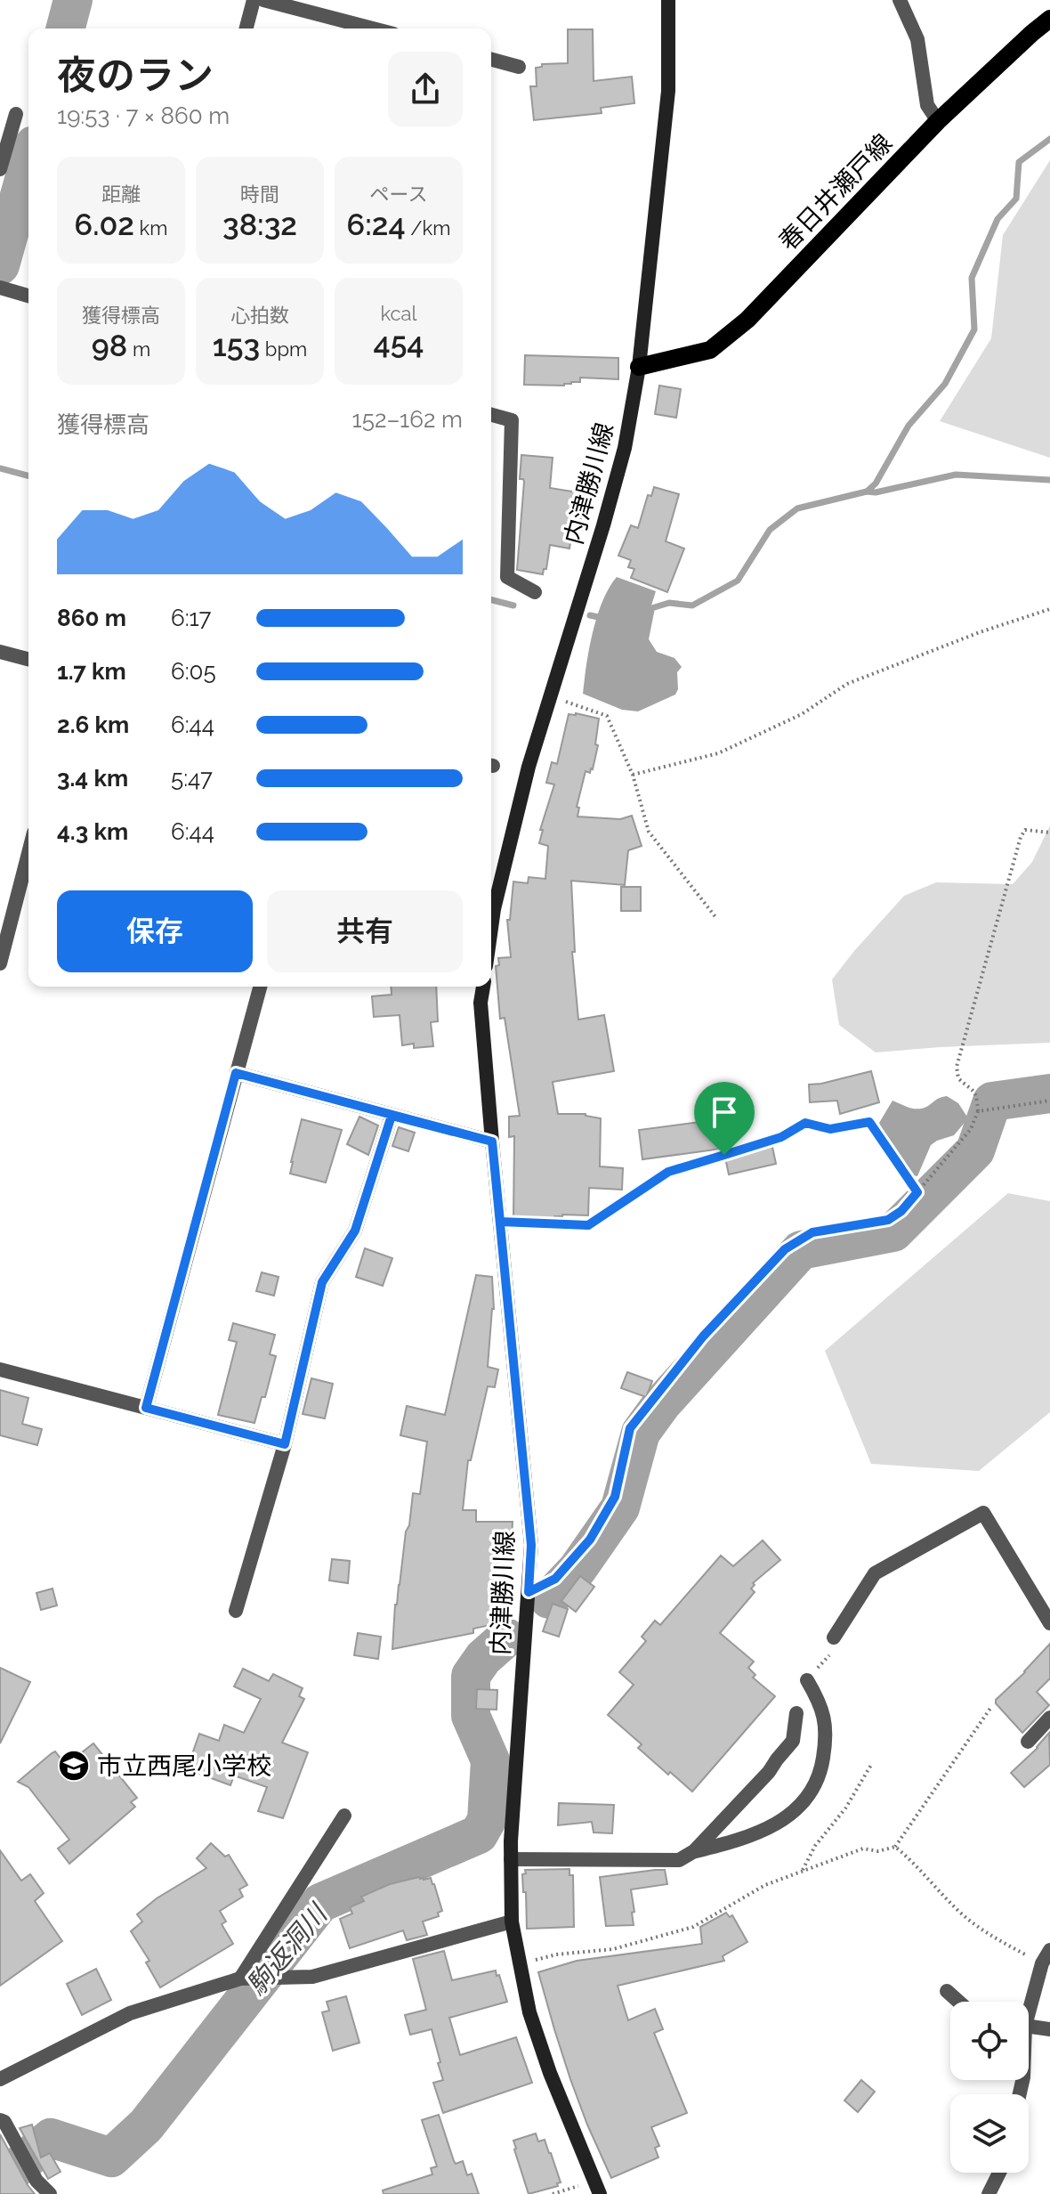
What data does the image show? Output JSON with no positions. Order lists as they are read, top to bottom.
{
  "streets": {
    "main road": ["春日井瀬戸線", "内津勝川線"]
  },
  "crossings": [
    ["春日井瀬戸線", "内津勝川線"]
  ],
  "water": ["駒返洞川"],
  "places": {
    "school or university": ["市立西尾小学校"]
  },
  "page": {
    "heading": ["夜のラン", "19:53 · 7 × 860 m"],
    "stats": [
      ["距離", "6.02 km"],
      ["時間", "38:32"],
      ["ペース", "6:24 /km"],
      ["獲得標高", "98 m"],
      ["心拍数", "153 bpm"],
      ["kcal", "454"]
    ],
    "chart": ["獲得標高", "152–162 m"],
    "list": [
      {
        "name": "860 m",
        "note": "6:17"
      },
      {
        "name": "1.7 km",
        "note": "6:05"
      },
      {
        "name": "2.6 km",
        "note": "6:44"
      },
      {
        "name": "3.4 km",
        "note": "5:47"
      },
      {
        "name": "4.3 km",
        "note": "6:44"
      }
    ],
    "buttons": ["保存", "共有"]
  }
}
